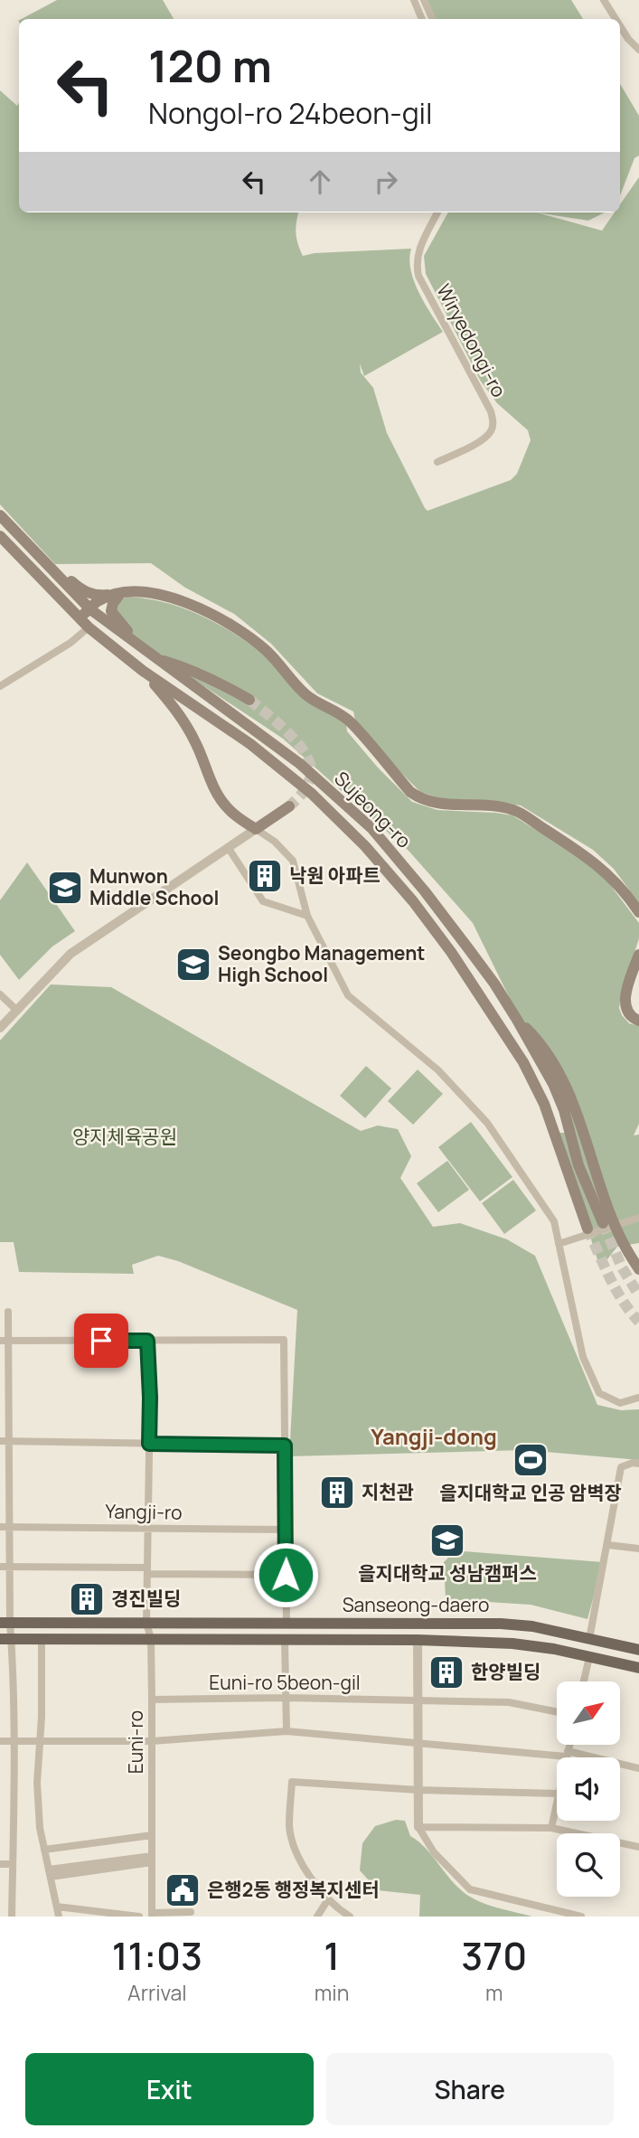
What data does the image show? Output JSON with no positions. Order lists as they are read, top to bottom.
{
  "streets": {
    "main road": ["Sujeong-ro", "Sanseong-daero"],
    "street": [
      "Wiryedongi-ro",
      "Yangji-ro",
      "Euni-ro 5beon-gil",
      "Euni-ro"
    ]
  },
  "crossings": [
    ["Yangji-ro", "Euni-ro"],
    ["Sanseong-daero", "Euni-ro"],
    ["Euni-ro 5beon-gil", "Euni-ro"]
  ],
  "districts": ["Yangji-dong"],
  "parks": ["양지체육공원"],
  "places": {
    "building": [
      "낙원 아파트",
      "지천관",
      "경진빌딩",
      "한양빌딩"
    ],
    "school or university": ["Munwon Middle School", "Seongbo Management High School", "을지대학교 성남캠퍼스"],
    "sports": ["을지대학교 인공 암벽장"],
    "public building": ["은행2동 행정복지센터"]
  },
  "north": "top right",
  "page": {
    "turn": ["120 m", "Nongol-ro 24beon-gil"],
    "eta": [
      "11:03",
      "Arrival",
      "1",
      "min",
      "370",
      "m"
    ],
    "buttons": ["Exit", "Share"]
  }
}
